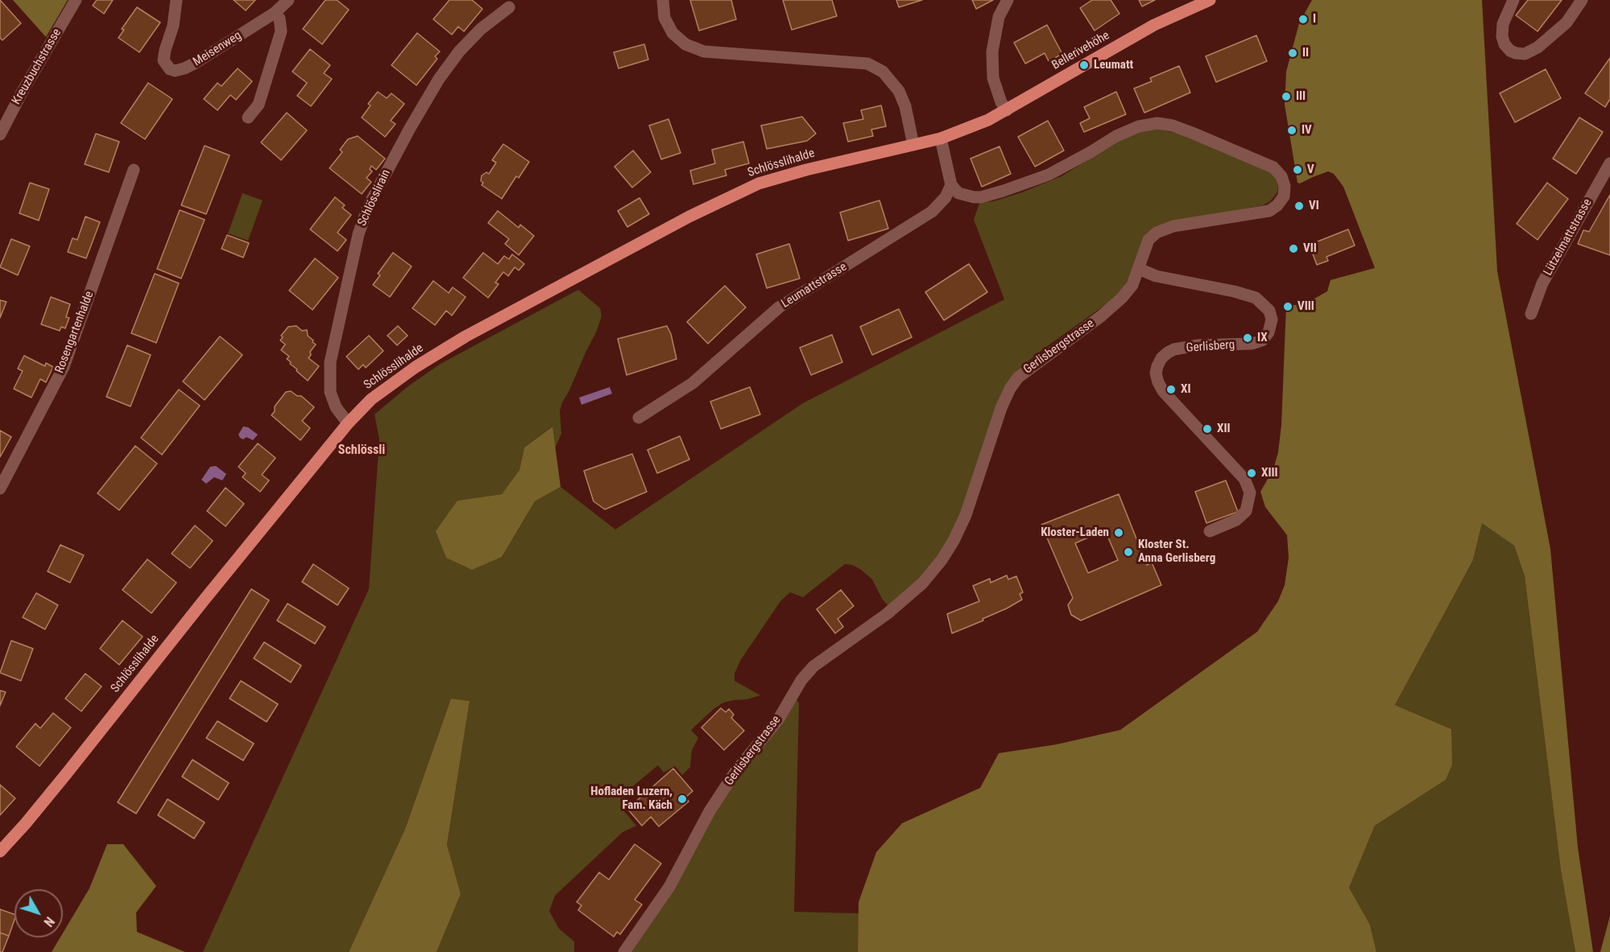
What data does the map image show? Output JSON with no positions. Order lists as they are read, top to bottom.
{
  "streets": {
    "main road": ["Bellerivehöhe", "Schlösslihalde"],
    "street": [
      "Meisenweg",
      "Kreuzbuchstrasse",
      "Schlösslirain",
      "Lützelmattstrasse",
      "Leumattstrasse",
      "Rosengartenhalde",
      "Gerlisbergstrasse",
      "Gerlisberg"
    ]
  },
  "crossings": [
    ["Bellerivehöhe", "Schlösslihalde"],
    ["Schlösslihalde", "Schlösslirain"],
    ["Leumattstrasse", "Gerlisbergstrasse"],
    ["Gerlisbergstrasse", "Gerlisberg"]
  ],
  "districts": ["Schlössli"],
  "places": [
    "I",
    "II",
    "Leumatt",
    "III",
    "IV",
    "V",
    "VI",
    "VII",
    "VIII",
    "IX",
    "XI",
    "XII",
    "XIII",
    "Kloster-Laden",
    "Kloster St. Anna Gerlisberg",
    "Hofladen Luzern, Fam. Käch"
  ],
  "north": "bottom right"
}
